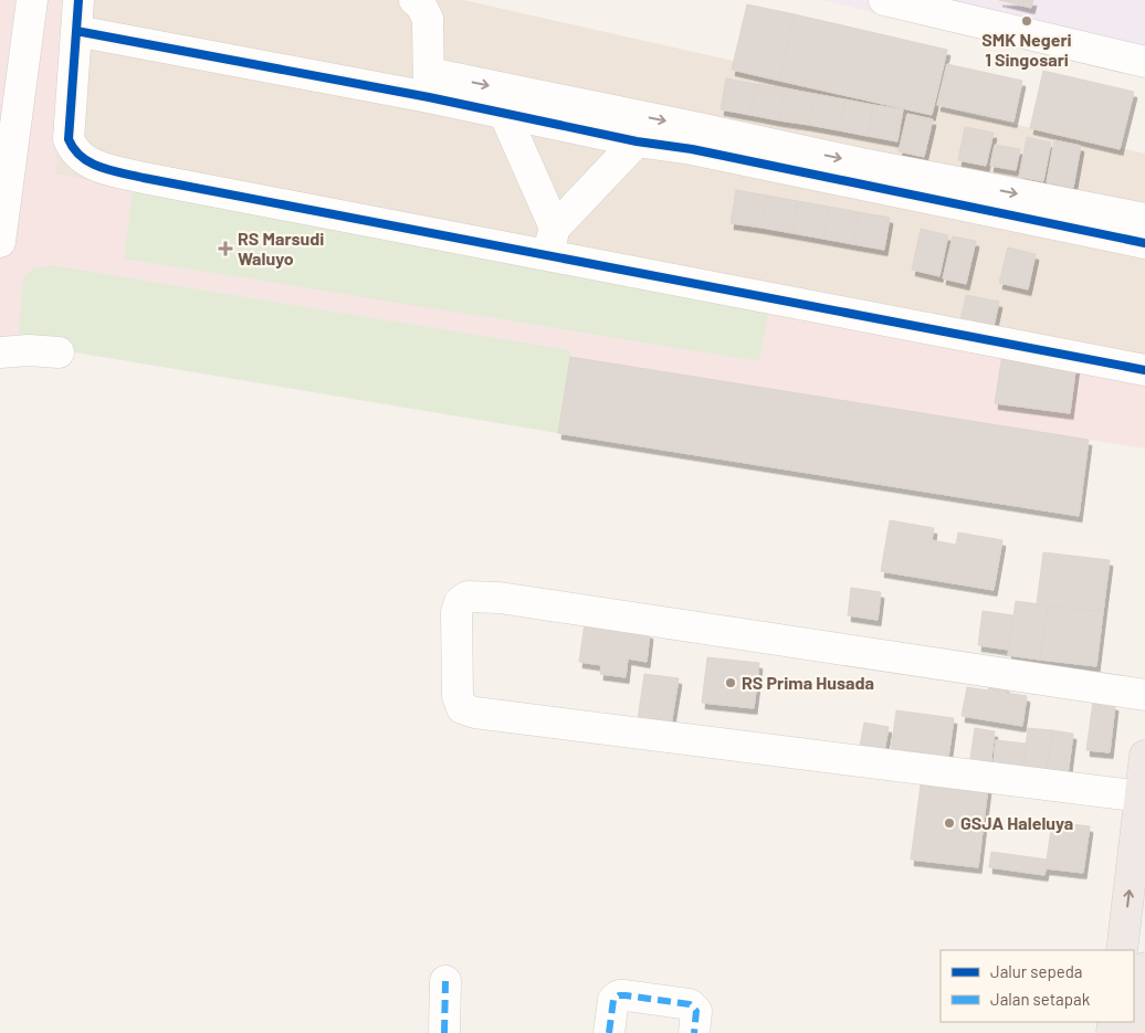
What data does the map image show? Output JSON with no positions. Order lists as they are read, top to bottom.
{
  "places": {
    "other": ["SMK Negeri 1 Singosari", "RS Prima Husada", "GSJA Haleluya"],
    "health": ["RS Marsudi Waluyo"]
  },
  "legend": ["Jalur sepeda", "Jalan setapak"]
}
